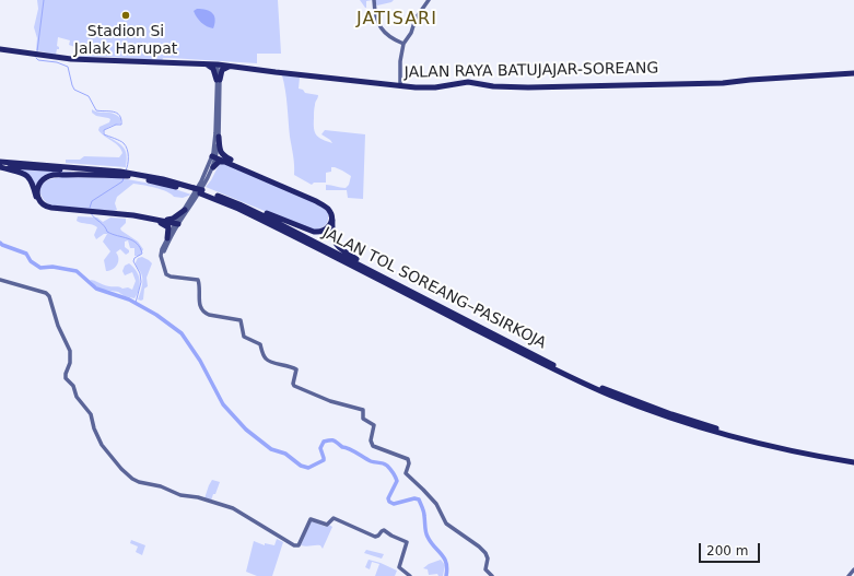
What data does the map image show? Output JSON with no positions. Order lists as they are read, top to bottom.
{
  "streets": {
    "highway": ["JALAN RAYA BATUJAJAR-SOREANG", "JALAN TOL SOREANG–PASIRKOJA"]
  },
  "districts": ["JATISARI"],
  "places": ["Stadion Si Jalak Harupat"],
  "scale_bar": "200 m"
}
